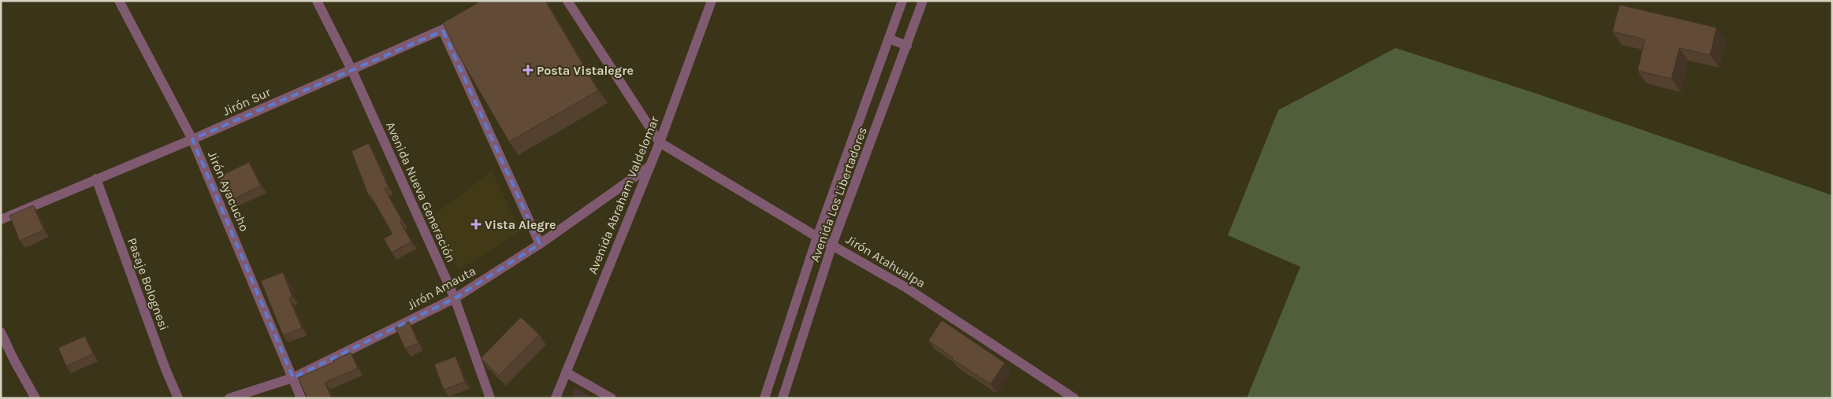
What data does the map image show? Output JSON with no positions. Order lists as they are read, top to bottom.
{
  "streets": {
    "street": [
      "Jirón Sur",
      "Jirón Ayacucho",
      "Avenida Nueva Generación",
      "Avenida Los Libertadores",
      "Avenida Abraham Valdelomar",
      "Jirón Atahualpa",
      "Pasaje Bolognesi",
      "Jirón Amauta"
    ]
  },
  "crossings": [
    ["Jirón Sur", "Jirón Ayacucho"],
    ["Jirón Sur", "Avenida Nueva Generación"],
    ["Jirón Sur", "Pasaje Bolognesi"],
    ["Jirón Ayacucho", "Jirón Amauta"],
    ["Avenida Nueva Generación", "Jirón Amauta"],
    ["Avenida Los Libertadores", "Jirón Atahualpa"],
    ["Avenida Abraham Valdelomar", "Jirón Atahualpa"],
    ["Avenida Abraham Valdelomar", "Jirón Amauta"]
  ],
  "places": {
    "health": ["Posta Vistalegre", "Vista Alegre"]
  }
}
